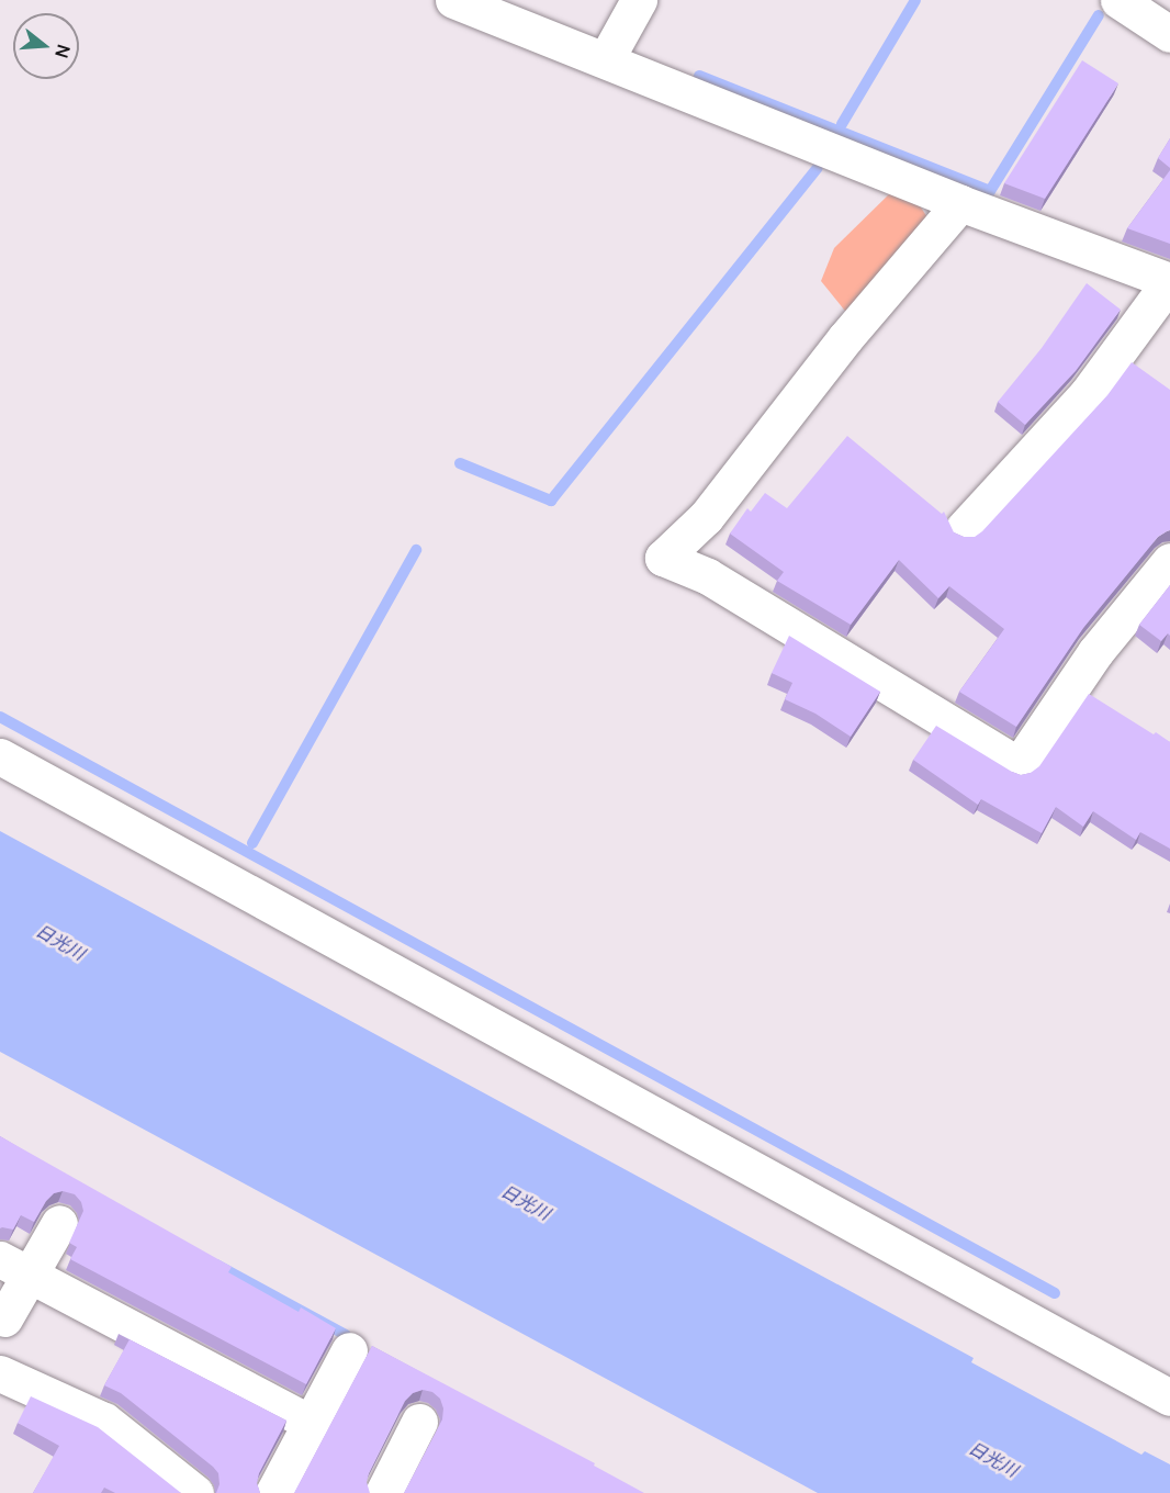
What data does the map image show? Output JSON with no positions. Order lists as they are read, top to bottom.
{
  "water": ["日光川"],
  "north": "right"
}
